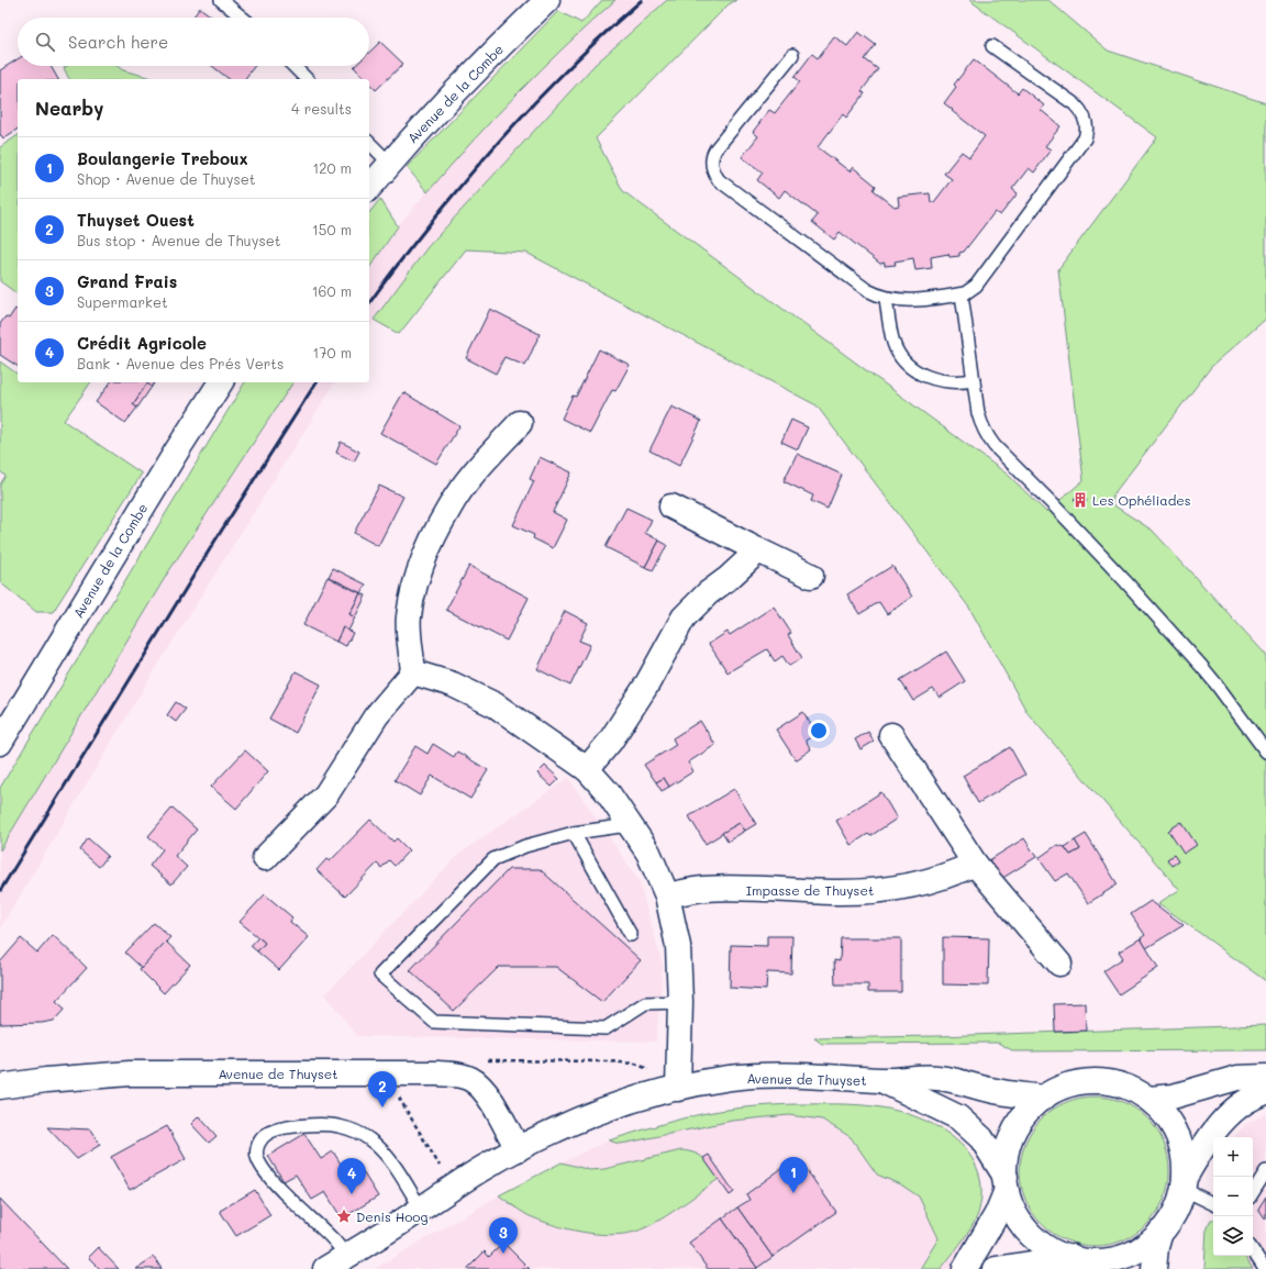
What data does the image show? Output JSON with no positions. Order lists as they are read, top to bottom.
{
  "streets": {
    "street": ["Avenue de la Combe", "Impasse de Thuyset", "Avenue de Thuyset"]
  },
  "places": {
    "building": ["Les Ophéliades"],
    "place": ["Denis Hoog"]
  },
  "page": {
    "search": "Search here",
    "heading": ["Nearby", "4 results"],
    "list": [
      {
        "mark": "1",
        "name": "Boulangerie Treboux",
        "note": "Shop · Avenue de Thuyset",
        "value": "120 m"
      },
      {
        "mark": "2",
        "name": "Thuyset Ouest",
        "note": "Bus stop · Avenue de Thuyset",
        "value": "150 m"
      },
      {
        "mark": "3",
        "name": "Grand Frais",
        "note": "Supermarket",
        "value": "160 m"
      },
      {
        "mark": "4",
        "name": "Crédit Agricole",
        "note": "Bank · Avenue des Prés Verts",
        "value": "170 m"
      }
    ],
    "pins": [
      "2",
      "1",
      "4",
      "3"
    ],
    "map_buttons": ["+", "−"]
  }
}
